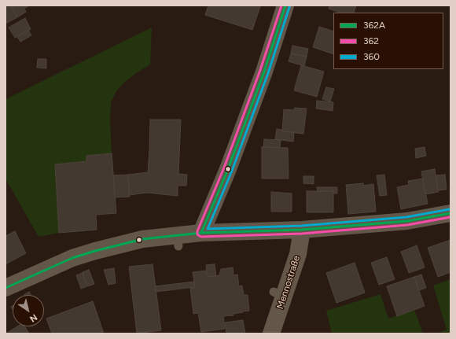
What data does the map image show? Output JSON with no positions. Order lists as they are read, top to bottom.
{
  "streets": {
    "street": ["Mennostraße"]
  },
  "lines": ["transit line 362A", "transit line 362", "transit line 360"],
  "legend": ["362A", "362", "360"],
  "north": "bottom right"
}
